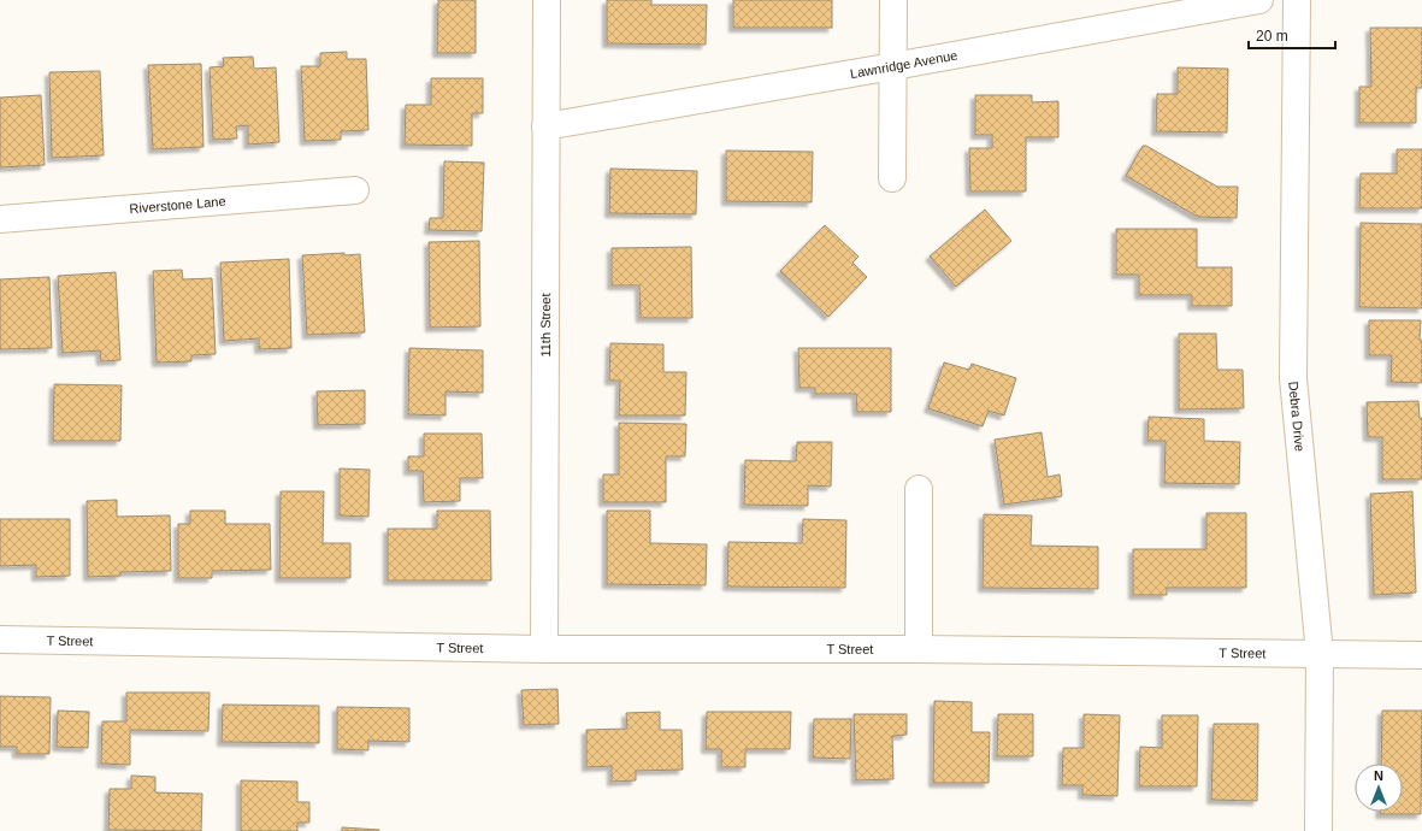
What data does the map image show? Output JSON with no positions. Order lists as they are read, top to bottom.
{
  "streets": {
    "street": [
      "Lawnridge Avenue",
      "Riverstone Lane",
      "11th Street",
      "Debra Drive",
      "T Street"
    ]
  },
  "crossings": [
    ["Lawnridge Avenue", "11th Street"],
    ["11th Street", "T Street"],
    ["Debra Drive", "T Street"]
  ],
  "scale_bar": "20 m",
  "north": "top"
}
